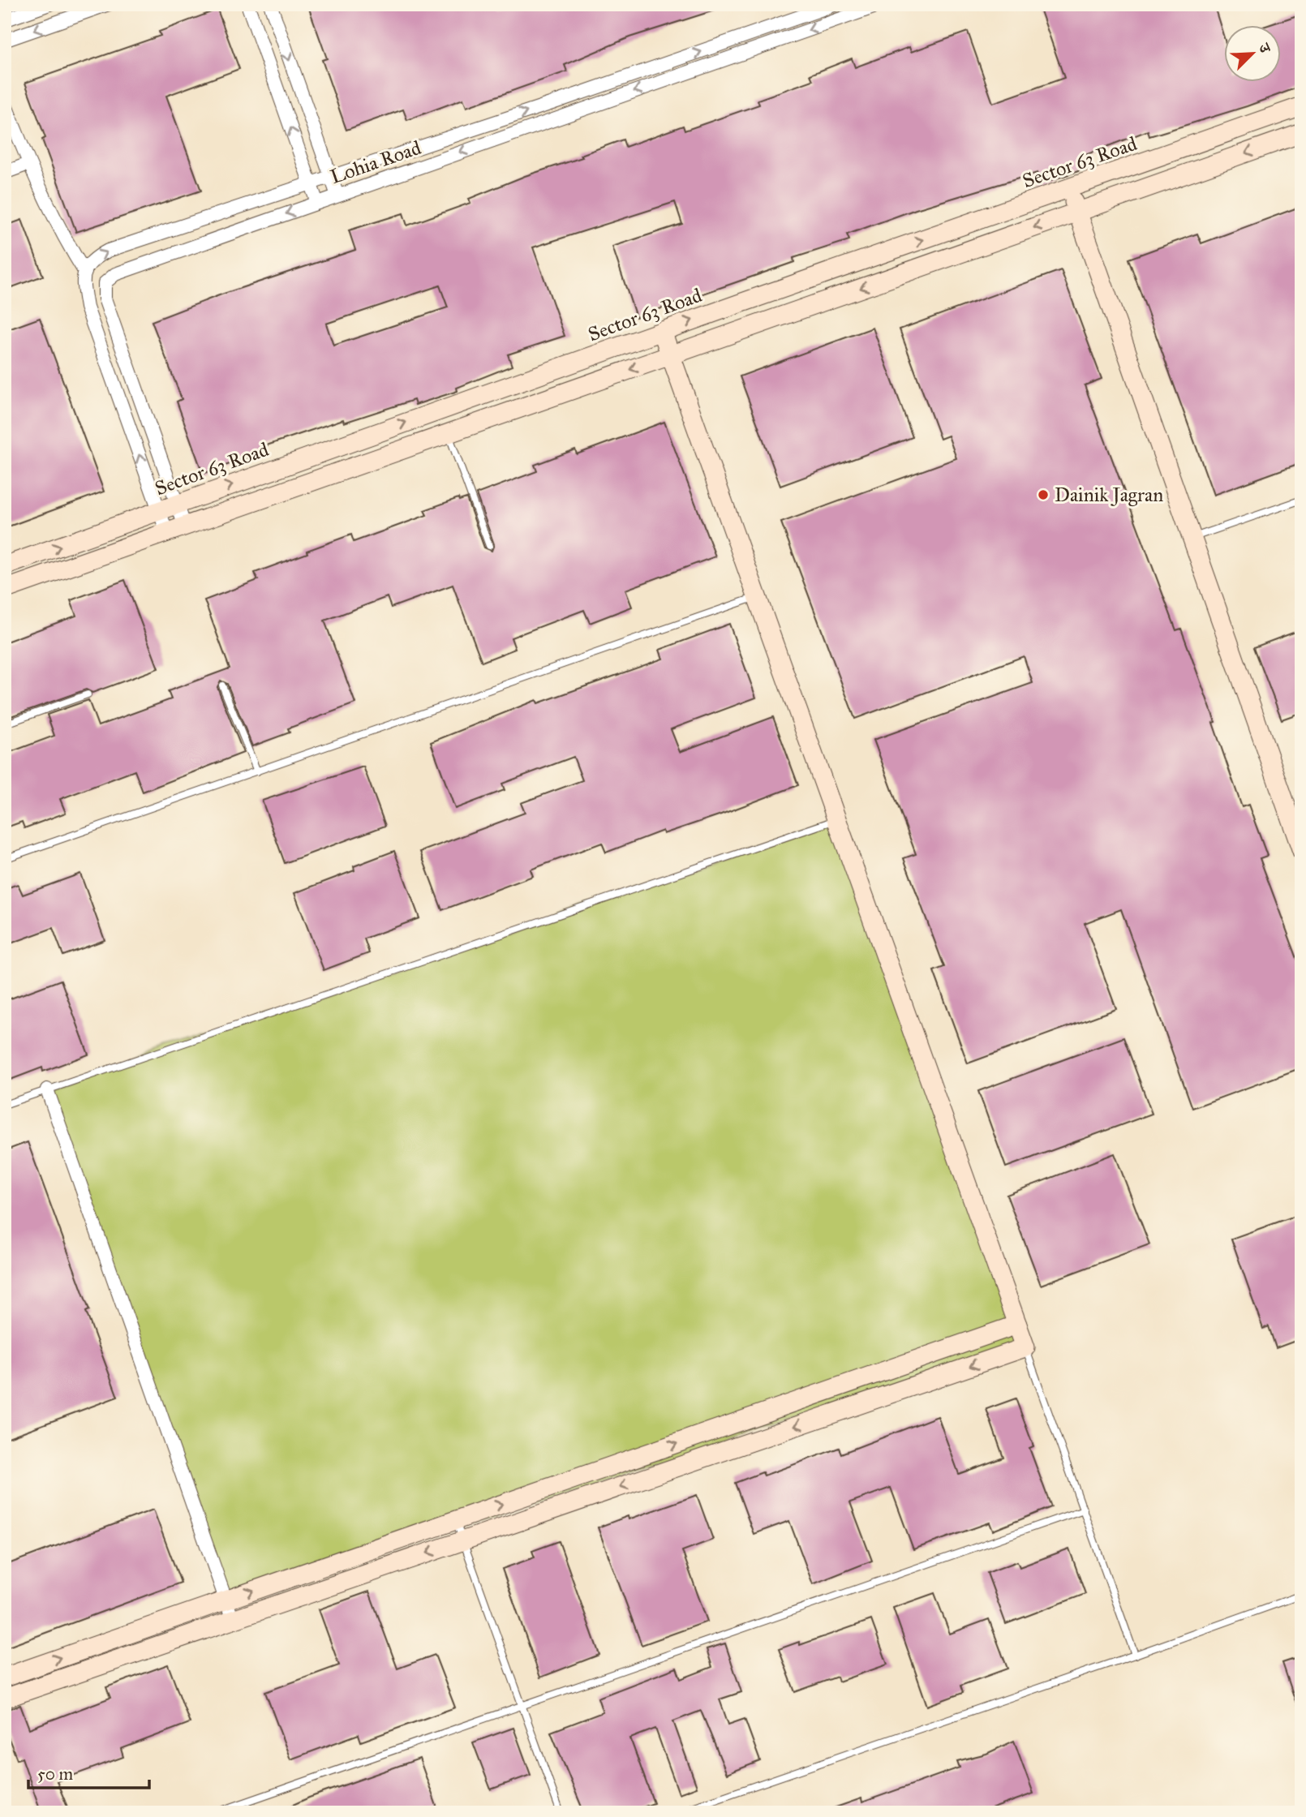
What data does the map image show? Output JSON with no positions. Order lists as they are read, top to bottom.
{
  "streets": {
    "street": ["Lohia Road", "Sector 63 Road"]
  },
  "crossings": [
    ["Lohia Road", "Sector 63 Road"]
  ],
  "places": ["Dainik Jagran"],
  "scale_bar": "50 m",
  "north": "top right"
}
